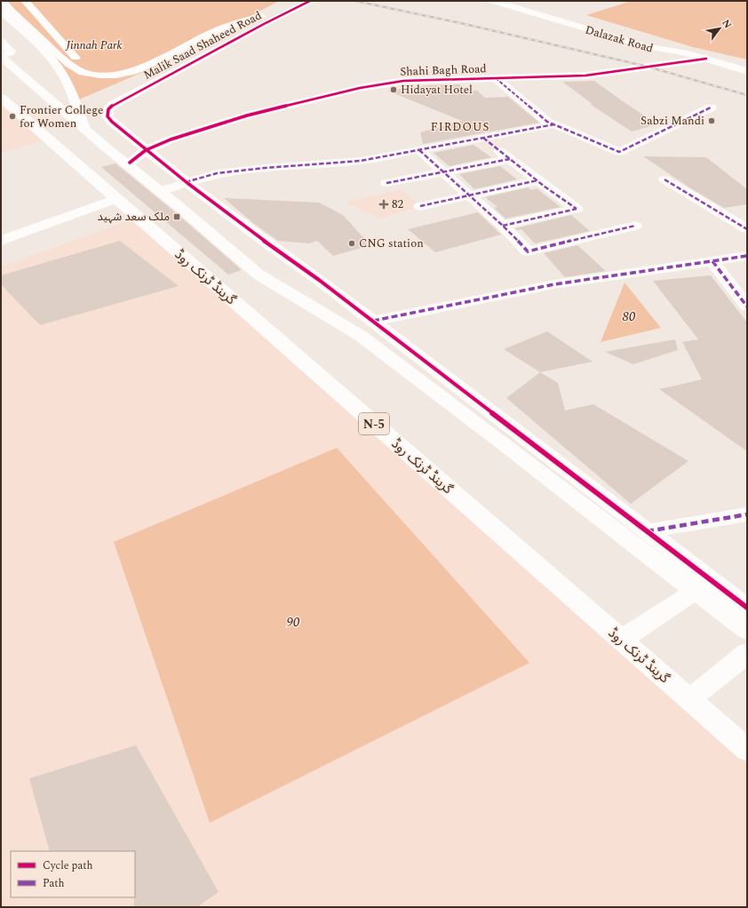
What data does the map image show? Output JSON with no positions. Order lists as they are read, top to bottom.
{
  "streets": {
    "main road": [
      "Dalazak Road",
      "Malik Saad Shaheed Road",
      "Shahi Bagh Road",
      "گرینڈ ٹرنک روڈ",
      "N-5"
    ]
  },
  "crossings": [
    ["Dalazak Road", "Shahi Bagh Road"],
    ["Malik Saad Shaheed Road", "Shahi Bagh Road"]
  ],
  "districts": ["FIRDOUS"],
  "parks": ["Jinnah Park", "80", "90"],
  "places": {
    "other": [
      "Hidayat Hotel",
      "Frontier College for Women",
      "Sabzi Mandi",
      "CNG station"
    ],
    "health": ["82"],
    "transit": ["ملک سعد شہید"]
  },
  "legend": ["Cycle path", "Path"],
  "north": "top right"
}
